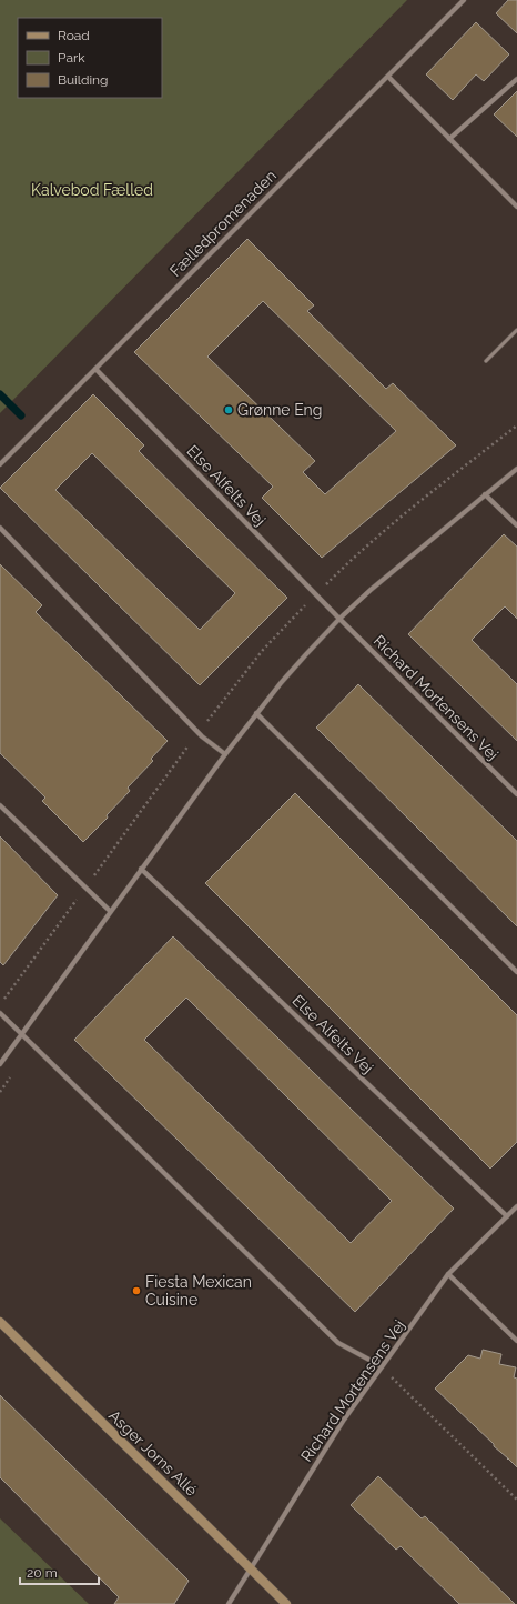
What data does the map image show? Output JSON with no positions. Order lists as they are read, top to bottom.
{
  "streets": {
    "street": [
      "Fælledpromenaden",
      "Else Alfelts Vej",
      "Richard Mortensens Vej",
      "Asger Jorns Allé"
    ]
  },
  "crossings": [
    ["Fælledpromenaden", "Else Alfelts Vej"],
    ["Else Alfelts Vej", "Richard Mortensens Vej"],
    ["Richard Mortensens Vej", "Asger Jorns Allé"]
  ],
  "parks": ["Kalvebod Fælled"],
  "places": ["Grønne Eng", "Fiesta Mexican Cuisine"],
  "legend": ["Road", "Park", "Building"],
  "scale_bar": "20 m"
}
